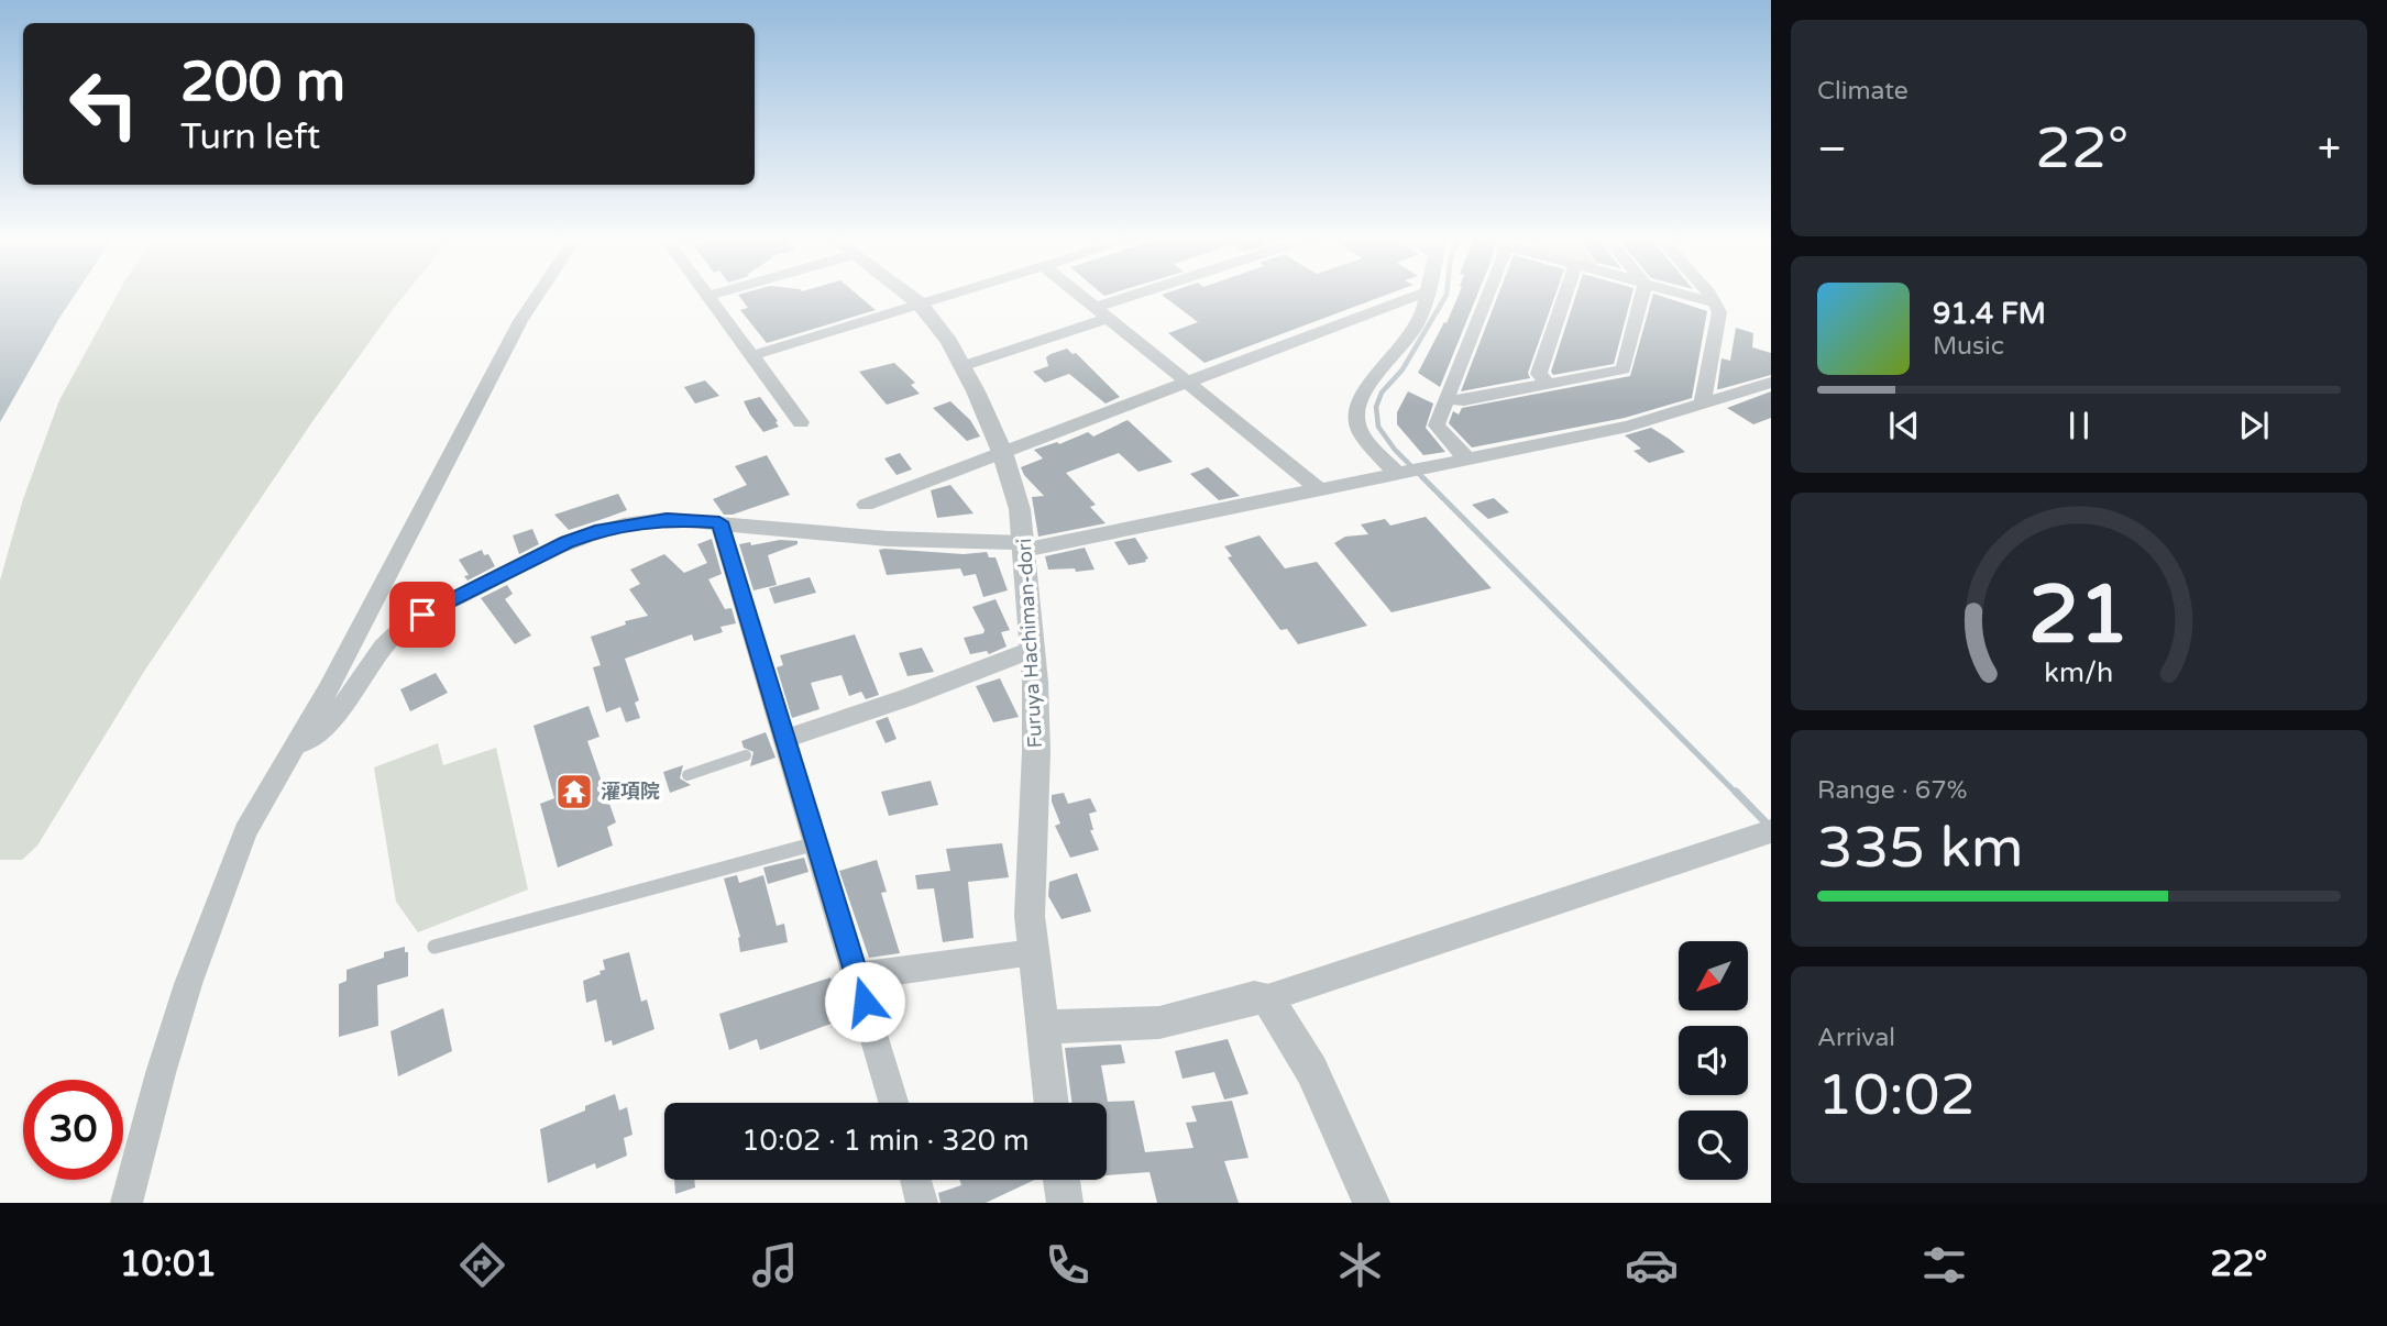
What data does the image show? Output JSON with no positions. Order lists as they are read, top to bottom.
{
  "streets": {
    "street": ["Furuya Hachiman-dori"]
  },
  "places": {
    "temple": ["灌項院"]
  },
  "north": "bottom left",
  "page": {
    "tile": [
      "Climate",
      ["Range · 67%", "335 km"],
      ["Arrival", "10:02"]
    ],
    "turn": ["200 m", "Turn left"],
    "heat": ["−", "22°", "+"],
    "song": ["91.4 FM", "Music"],
    "limit": "30",
    "trip": "10:02 · 1 min · 320 m",
    "tabs": ["10:01", "22°"],
    "gauge": ["21", "km/h"]
  }
}
